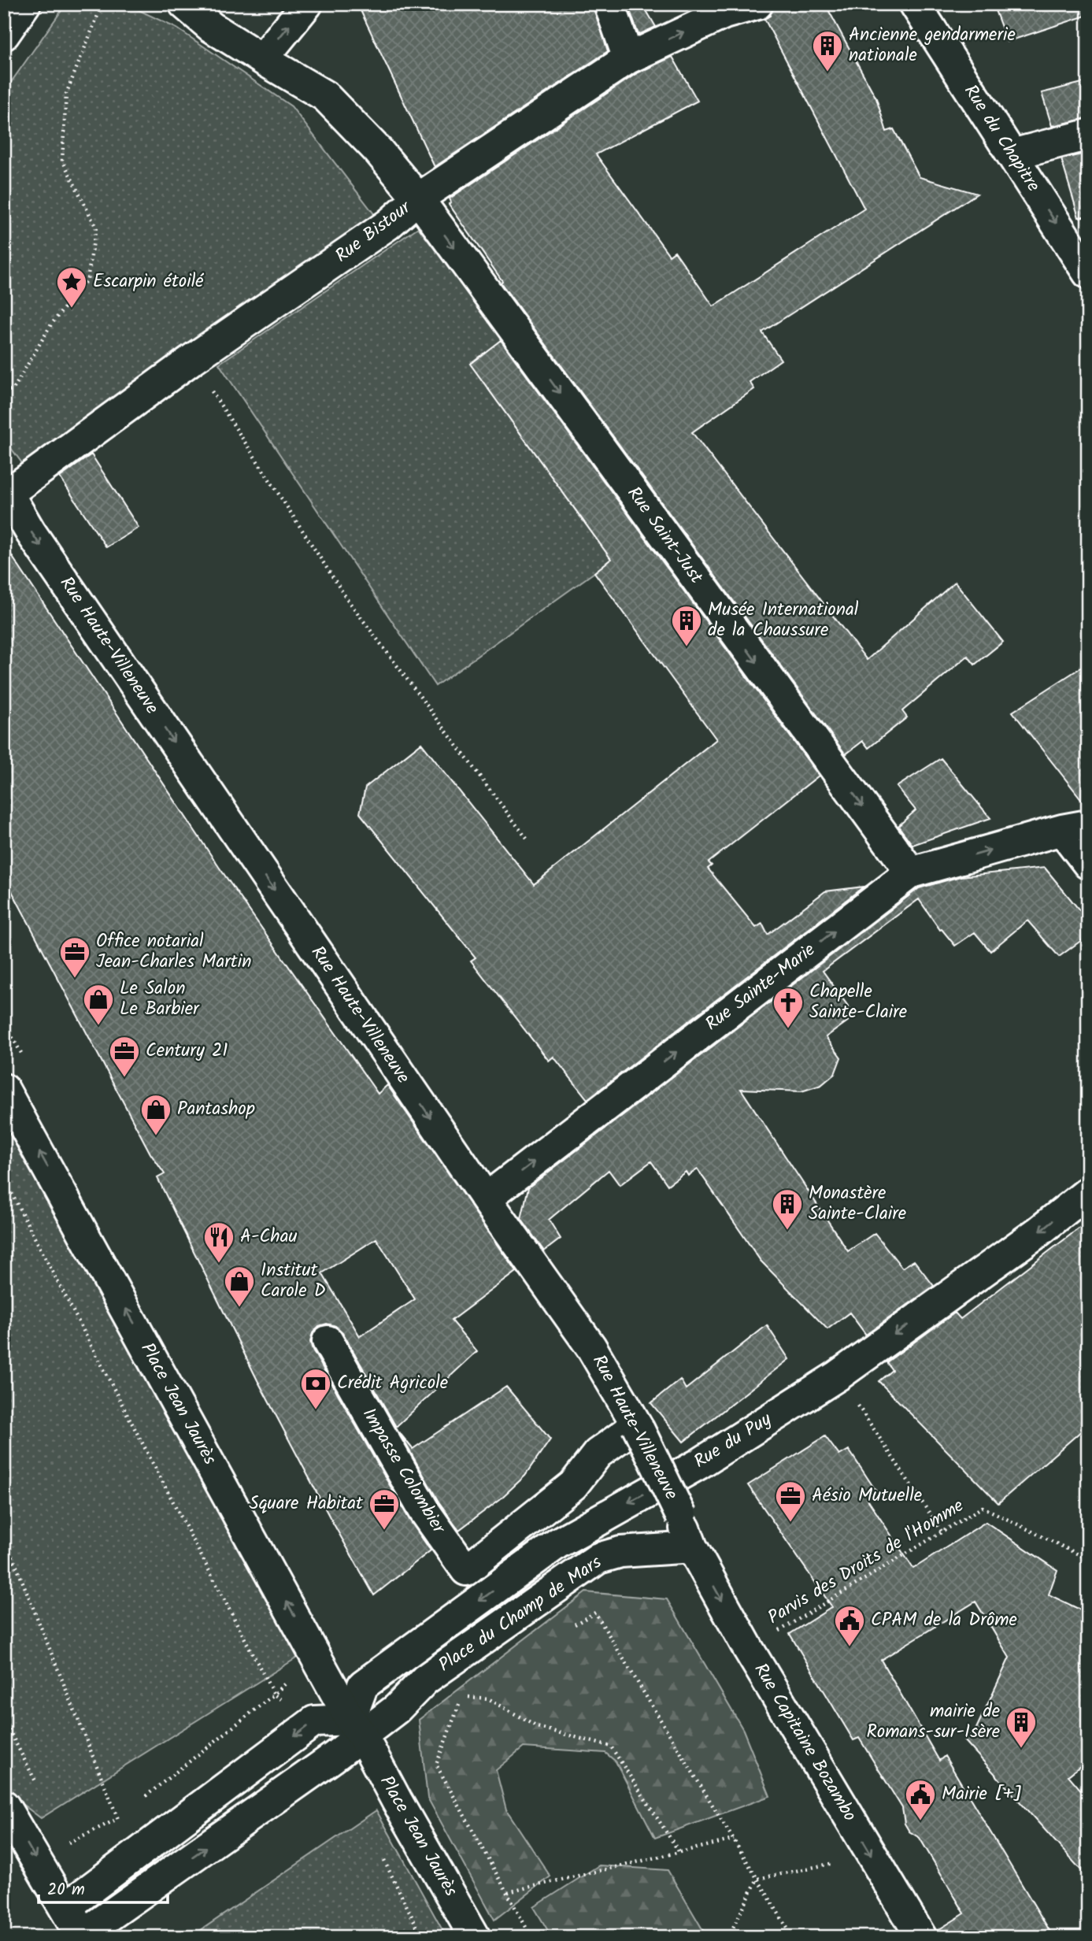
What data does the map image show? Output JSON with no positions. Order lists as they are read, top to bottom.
{
  "streets": {
    "street": [
      "Rue du Chapitre",
      "Rue Bistour",
      "Rue Saint-Just",
      "Rue Haute-Villeneuve",
      "Rue Sainte-Marie",
      "Place Jean Jaurès",
      "Rue du Puy",
      "Impasse Colombier",
      "Place du Champ de Mars",
      "Rue Capitaine Bozambo"
    ],
    "path": ["Parvis des Droits de l'Homme"]
  },
  "crossings": [
    ["Rue Bistour", "Rue Saint-Just"],
    ["Rue Bistour", "Rue Haute-Villeneuve"],
    ["Rue Saint-Just", "Rue Sainte-Marie"],
    ["Rue Haute-Villeneuve", "Rue Sainte-Marie"],
    ["Rue Haute-Villeneuve", "Impasse Colombier"],
    ["Rue Haute-Villeneuve", "Place du Champ de Mars"],
    ["Rue Haute-Villeneuve", "Rue Capitaine Bozambo"],
    ["Place Jean Jaurès", "Rue du Puy"],
    ["Place Jean Jaurès", "Place du Champ de Mars"],
    ["Rue du Puy", "Place du Champ de Mars"],
    ["Parvis des Droits de l'Homme", "Rue Capitaine Bozambo"],
    ["Place du Champ de Mars", "Rue Capitaine Bozambo"]
  ],
  "one_way": [
    "Rue du Chapitre",
    "Rue Saint-Just",
    "Rue Haute-Villeneuve",
    "Rue Sainte-Marie",
    "Place Jean Jaurès",
    "Rue du Puy",
    "Rue Capitaine Bozambo"
  ],
  "places": {
    "building": [
      "Ancienne gendarmerie nationale",
      "Musée International de la Chaussure",
      "Monastère Sainte-Claire",
      "mairie de Romans-sur-Isère"
    ],
    "place": ["Escarpin étoilé"],
    "office": [
      "Office notarial Jean-Charles Martin",
      "Century 21",
      "Aésio Mutuelle",
      "Square Habitat"
    ],
    "shop": ["Le Salon Le Barbier", "Pantashop", "Institut Carole D"],
    "church": ["Chapelle Sainte-Claire"],
    "restaurant": ["A-Chau"],
    "bank": ["Crédit Agricole"],
    "public building": ["CPAM de la Drôme", "Mairie [+]"]
  },
  "scale_bar": "20 m"
}
